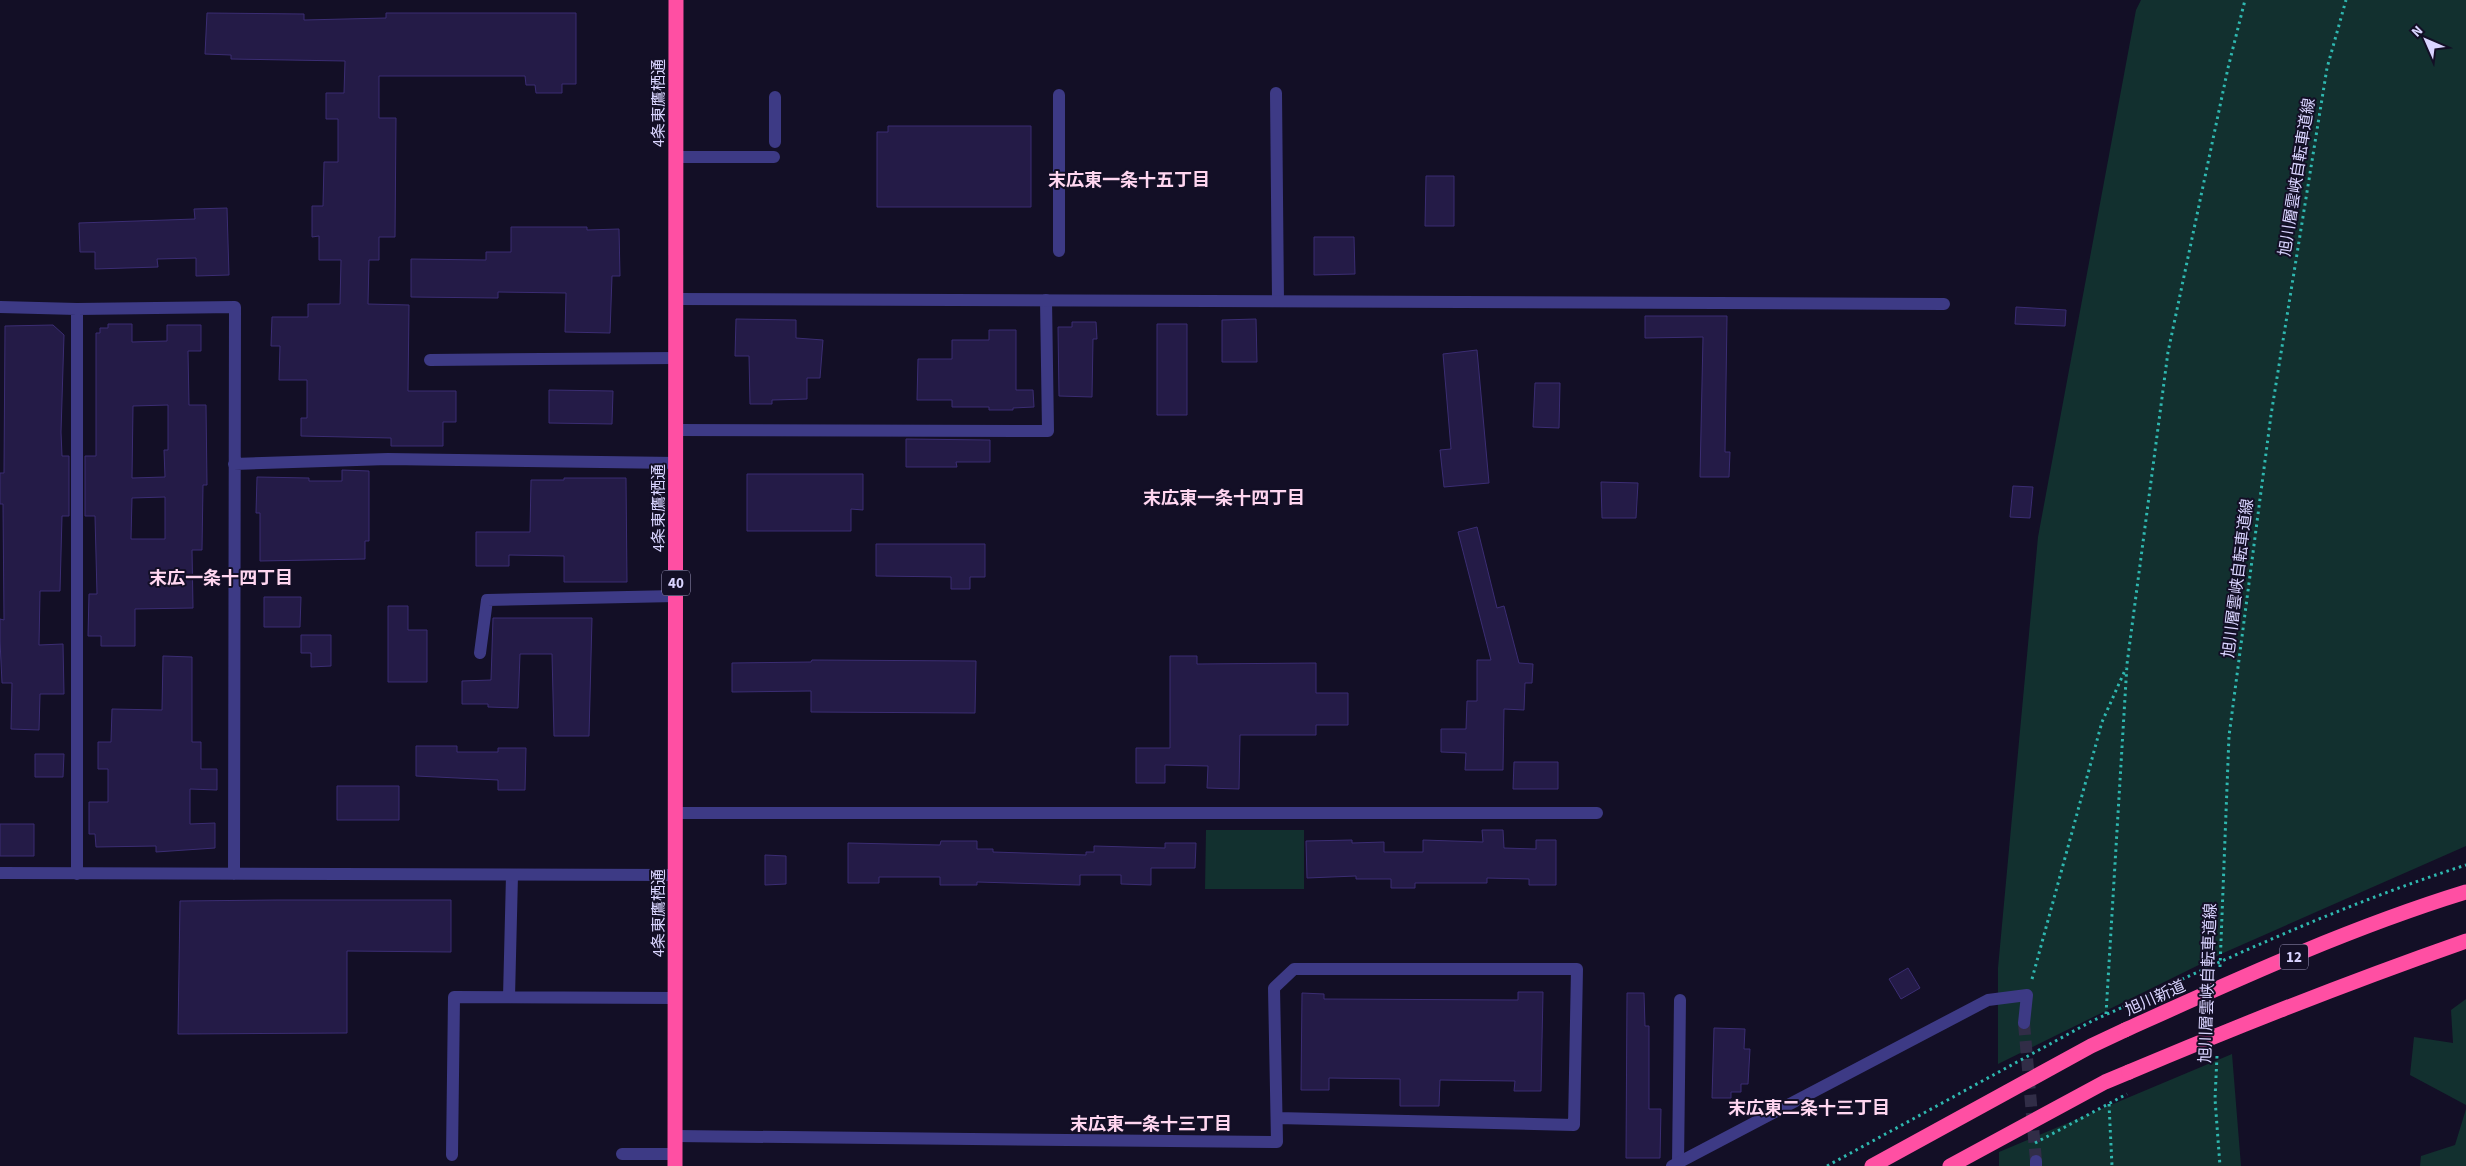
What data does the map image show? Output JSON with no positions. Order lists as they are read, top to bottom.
{
  "streets": {
    "highway": [
      "4条東鷹栖通",
      "40",
      "12",
      "旭川新道"
    ],
    "path": ["旭川層雲峡自転車道線"]
  },
  "districts": [
    "末広東一条十五丁目",
    "末広東一条十四丁目",
    "末広一条十四丁目",
    "末広東二条十三丁目",
    "末広東一条十三丁目"
  ],
  "north": "top left"
}
